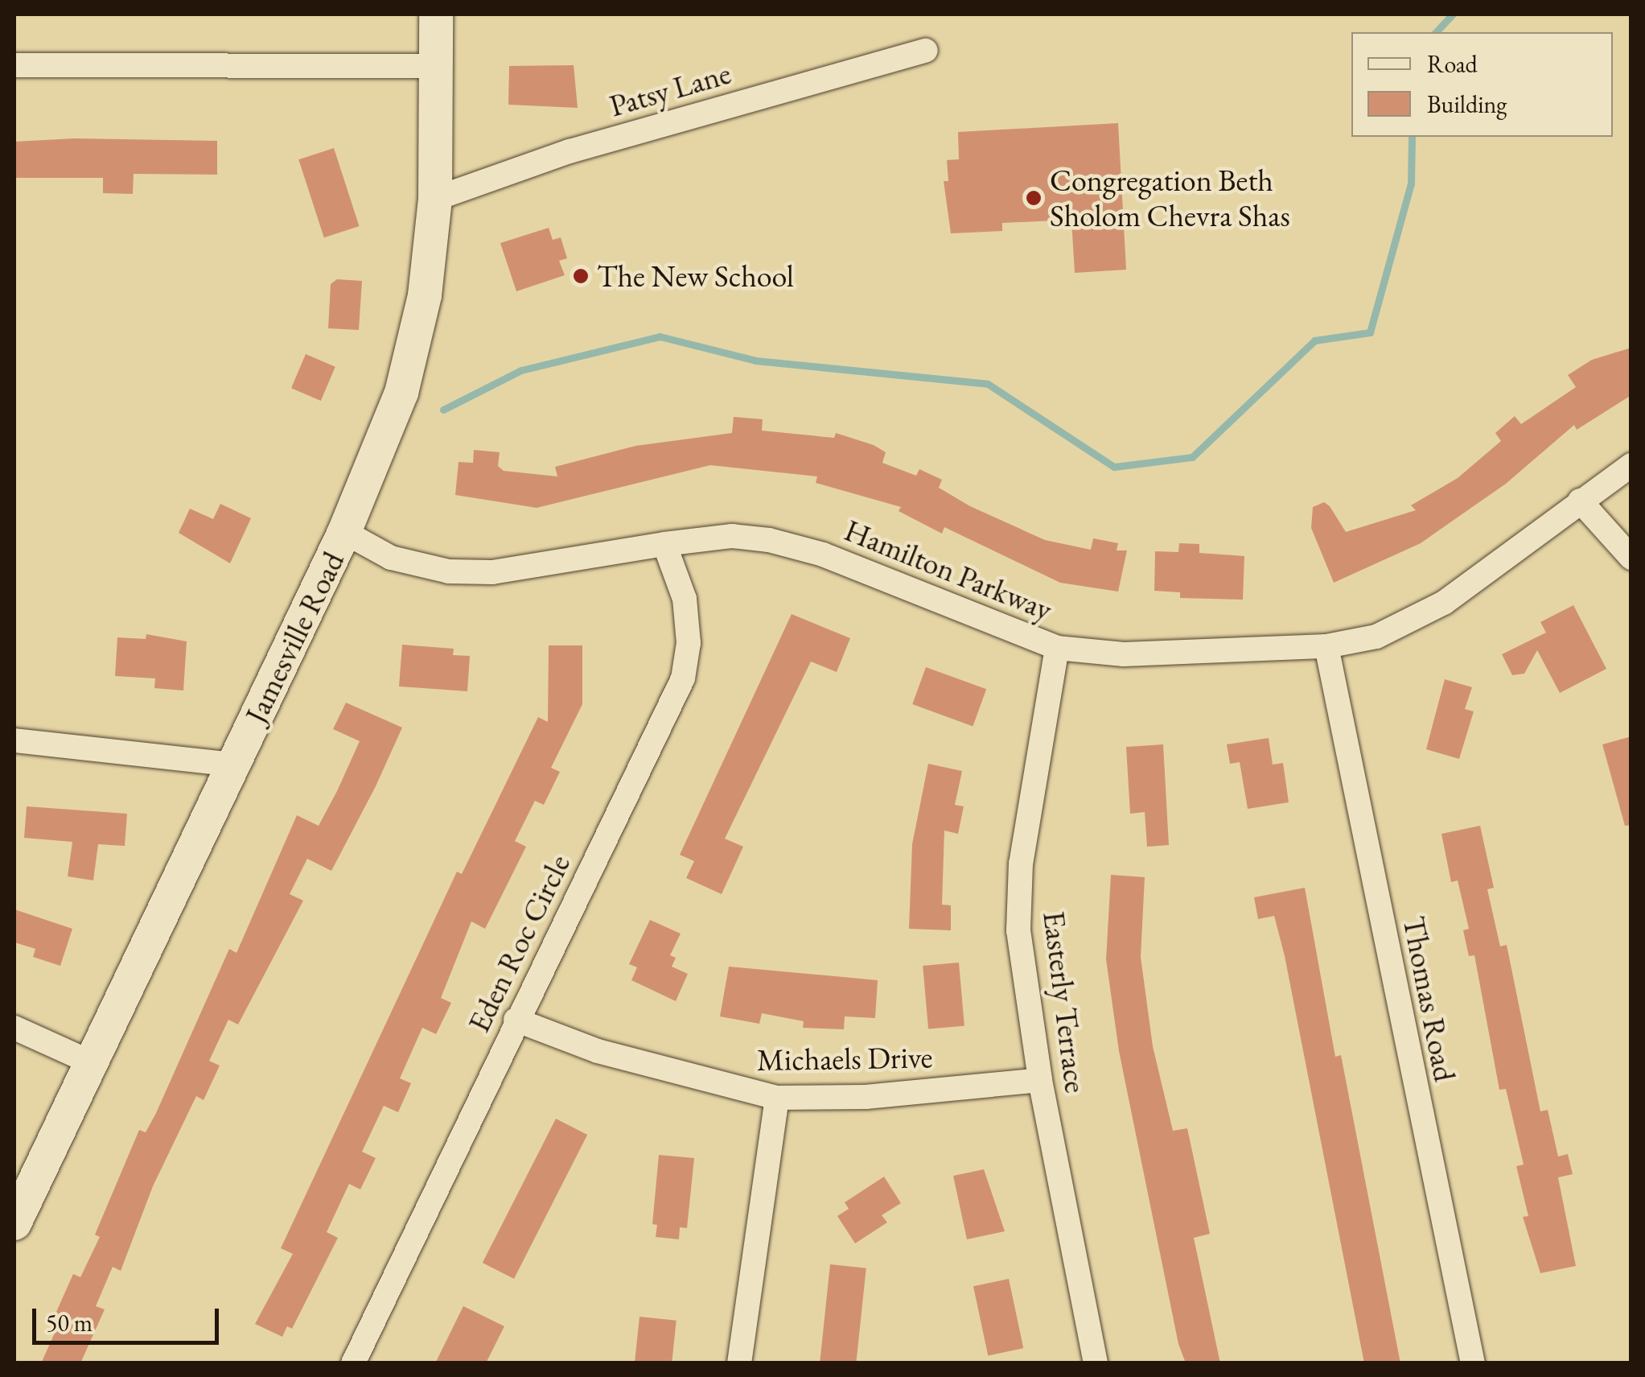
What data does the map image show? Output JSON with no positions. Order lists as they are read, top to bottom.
{
  "streets": {
    "street": [
      "Patsy Lane",
      "Hamilton Parkway",
      "Jamesville Road",
      "Eden Roc Circle",
      "Thomas Road",
      "Easterly Terrace",
      "Michaels Drive"
    ]
  },
  "crossings": [
    ["Patsy Lane", "Jamesville Road"],
    ["Hamilton Parkway", "Jamesville Road"],
    ["Hamilton Parkway", "Eden Roc Circle"],
    ["Hamilton Parkway", "Thomas Road"],
    ["Hamilton Parkway", "Easterly Terrace"],
    ["Eden Roc Circle", "Michaels Drive"],
    ["Easterly Terrace", "Michaels Drive"]
  ],
  "places": ["Congregation Beth Sholom Chevra Shas", "The New School"],
  "legend": ["Road", "Building"],
  "scale_bar": "50 m"
}
